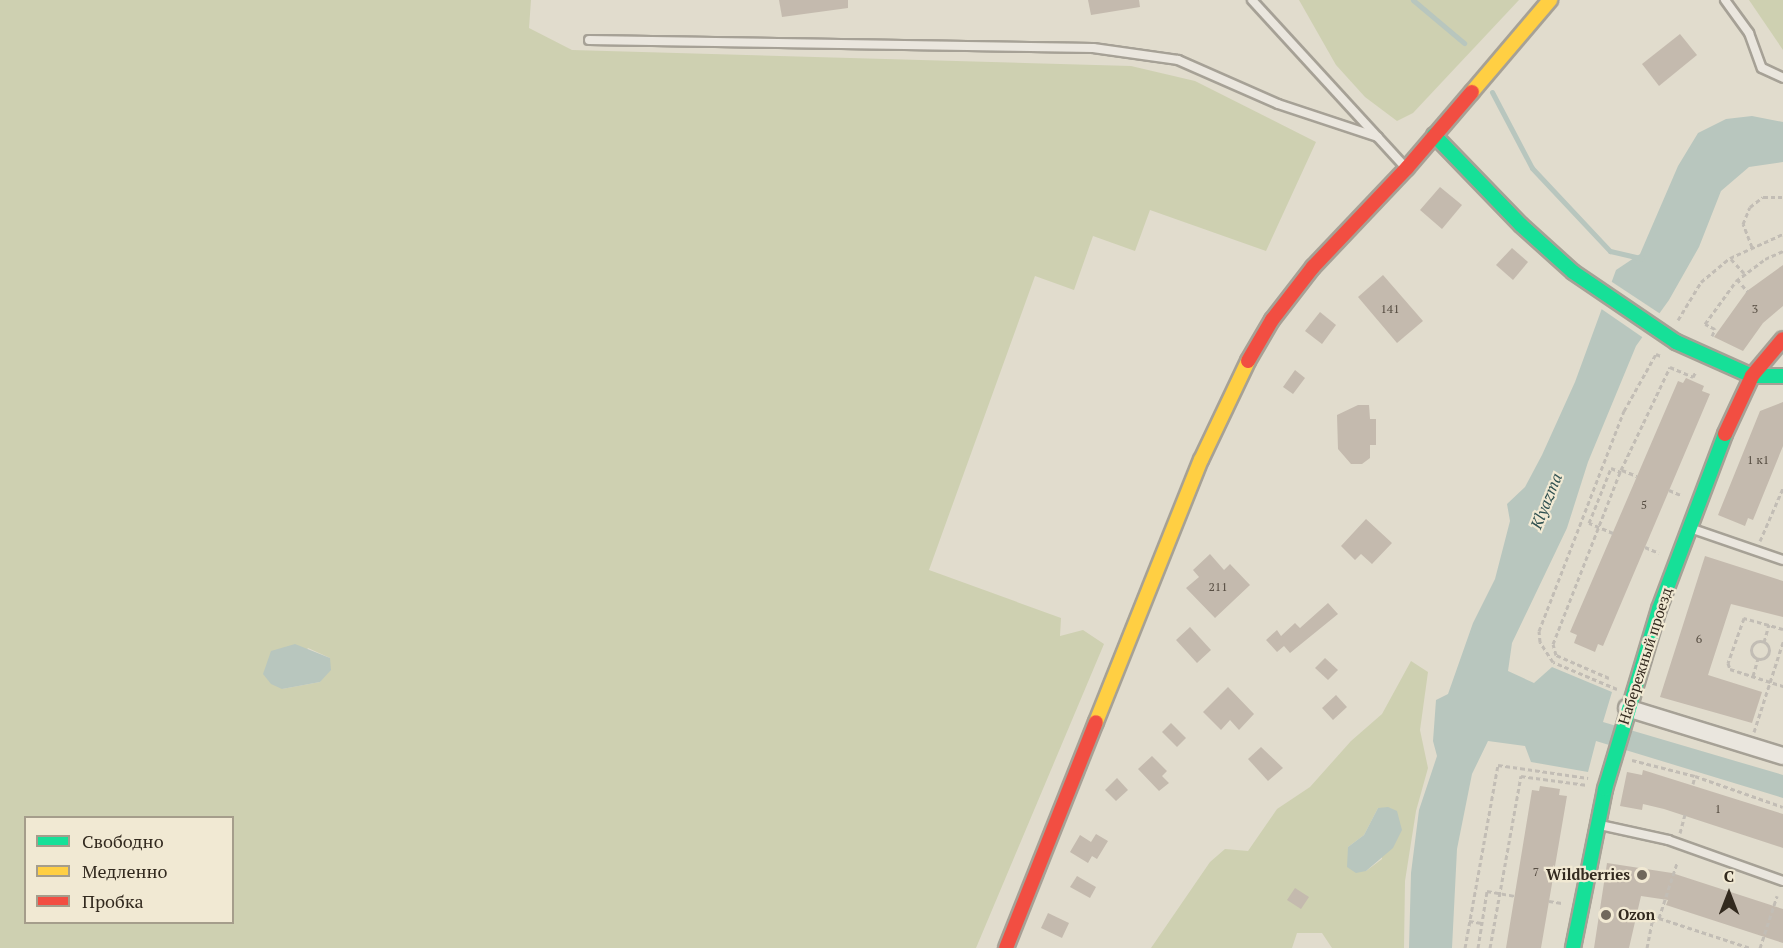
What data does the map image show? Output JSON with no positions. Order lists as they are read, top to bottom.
{
  "streets": {
    "street": ["Набережный проезд"]
  },
  "water": ["Klyazma"],
  "places": ["Wildberries", "Ozon"],
  "house_numbers": [
    "141",
    "3",
    "1 к1",
    "5",
    "211",
    "6",
    "1",
    "7"
  ],
  "legend": ["Свободно", "Медленно", "Пробка"],
  "north": "top"
}
